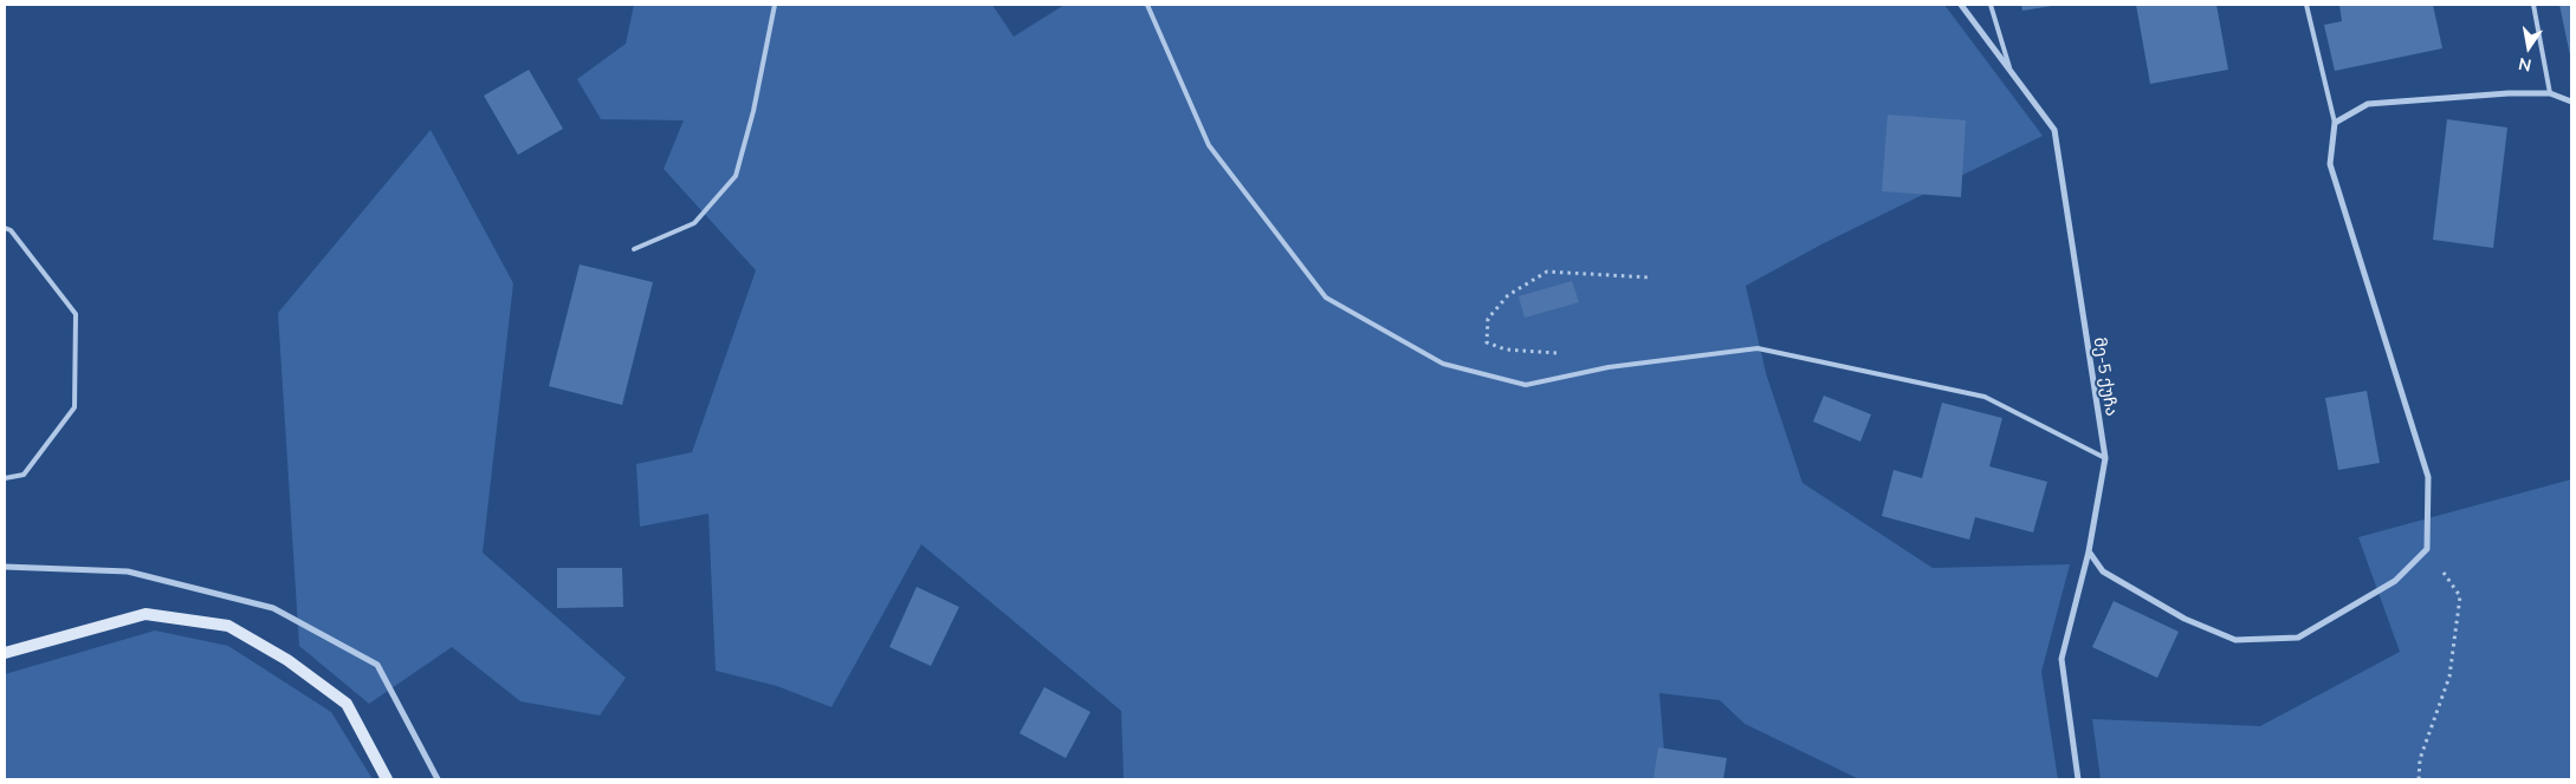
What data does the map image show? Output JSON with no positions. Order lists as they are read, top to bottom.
{
  "streets": {
    "street": ["მე-5 ქუჩა"]
  },
  "north": "bottom"
}
